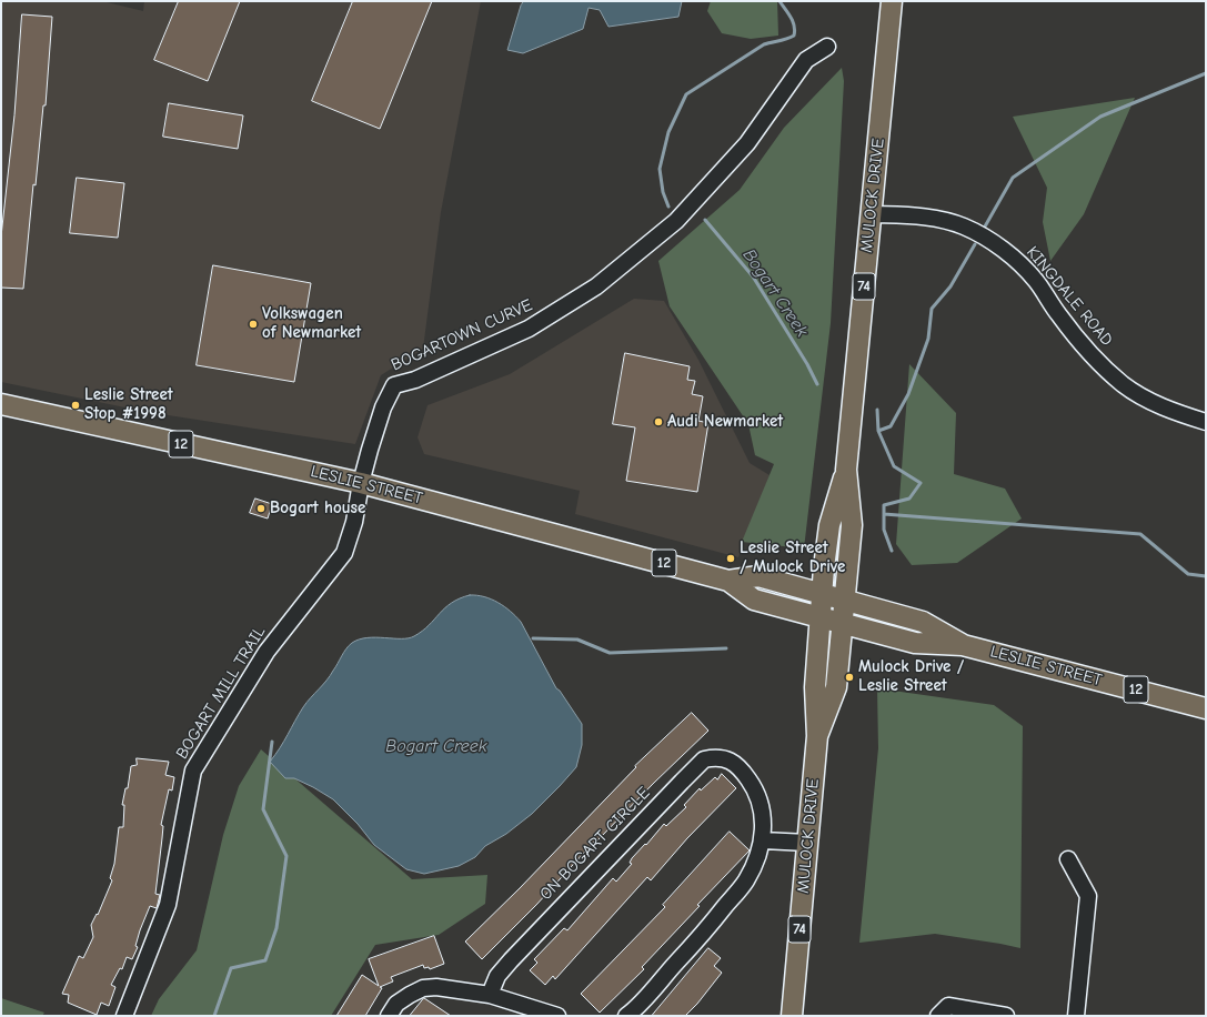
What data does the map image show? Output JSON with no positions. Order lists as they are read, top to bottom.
{
  "streets": {
    "main road": [
      "MULOCK DRIVE",
      "74",
      "12",
      "LESLIE STREET"
    ],
    "street": [
      "KINGDALE ROAD",
      "BOGARTOWN CURVE",
      "BOGART MILL TRAIL",
      "ON BOGART CIRCLE"
    ]
  },
  "crossings": [
    ["MULOCK DRIVE", "KINGDALE ROAD"],
    ["MULOCK DRIVE", "LESLIE STREET"],
    ["BOGARTOWN CURVE", "LESLIE STREET"],
    ["BOGARTOWN CURVE", "BOGART MILL TRAIL"],
    ["LESLIE STREET", "BOGART MILL TRAIL"]
  ],
  "water": ["Bogart Creek"],
  "places": [
    "Volkswagen of Newmarket",
    "Leslie Street Stop #1998",
    "Audi Newmarket",
    "Bogart house",
    "Leslie Street / Mulock Drive",
    "Mulock Drive / Leslie Street"
  ]
}
